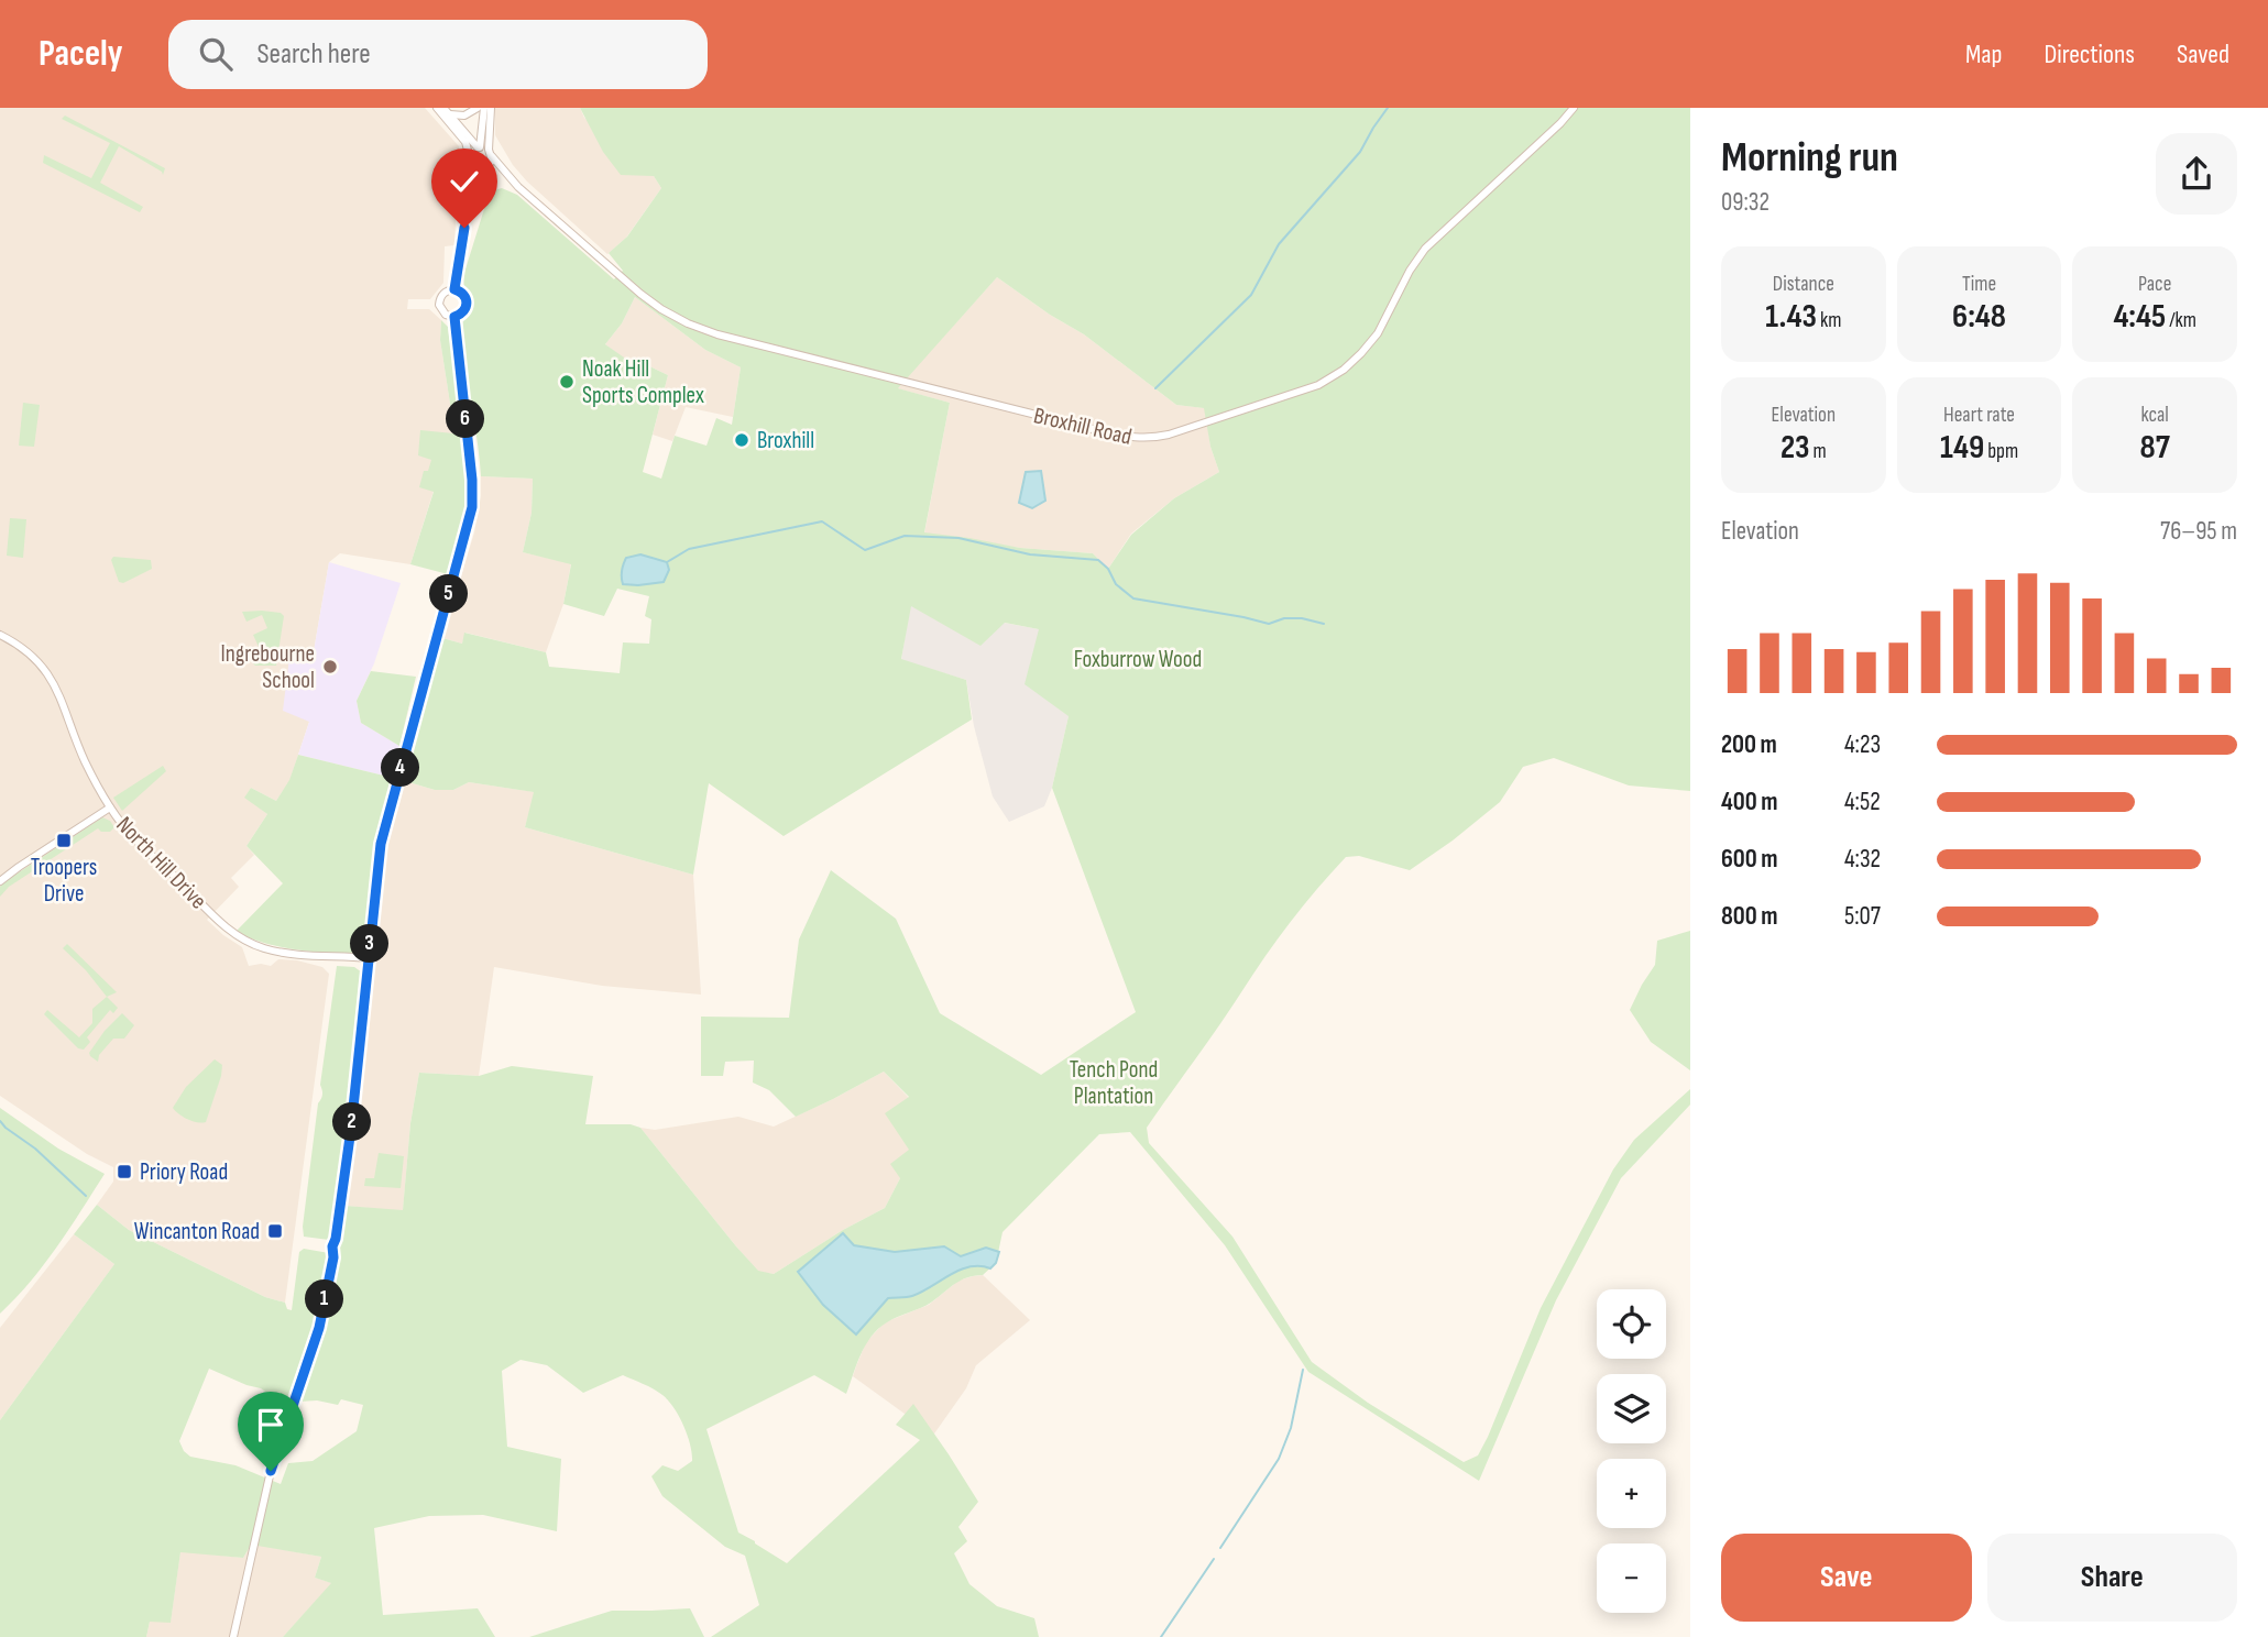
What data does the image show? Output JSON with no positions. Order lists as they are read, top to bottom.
{
  "streets": {
    "street": ["Broxhill Road", "North Hill Drive"]
  },
  "parks": ["Foxburrow Wood", "Tench Pond Plantation"],
  "places": {
    "other": ["Noak Hill Sports Complex", "Broxhill", "Ingrebourne School"],
    "transit": ["Troopers Drive", "Priory Road", "Wincanton Road"]
  },
  "page": {
    "header": "Pacely",
    "search": "Search here",
    "nav": ["Map", "Directions", "Saved"],
    "heading": ["Morning run", "09:32"],
    "stats": [
      ["Distance", "1.43 km"],
      ["Time", "6:48"],
      ["Pace", "4:45 /km"],
      ["Elevation", "23 m"],
      ["Heart rate", "149 bpm"],
      ["kcal", "87"]
    ],
    "pins": [
      "6",
      "5",
      "4",
      "3",
      "2",
      "1"
    ],
    "chart": ["Elevation", "76–95 m"],
    "list": [
      {
        "name": "200 m",
        "note": "4:23"
      },
      {
        "name": "400 m",
        "note": "4:52"
      },
      {
        "name": "600 m",
        "note": "4:32"
      },
      {
        "name": "800 m",
        "note": "5:07"
      }
    ],
    "map_buttons": ["+", "−"],
    "buttons": ["Save", "Share"]
  }
}
